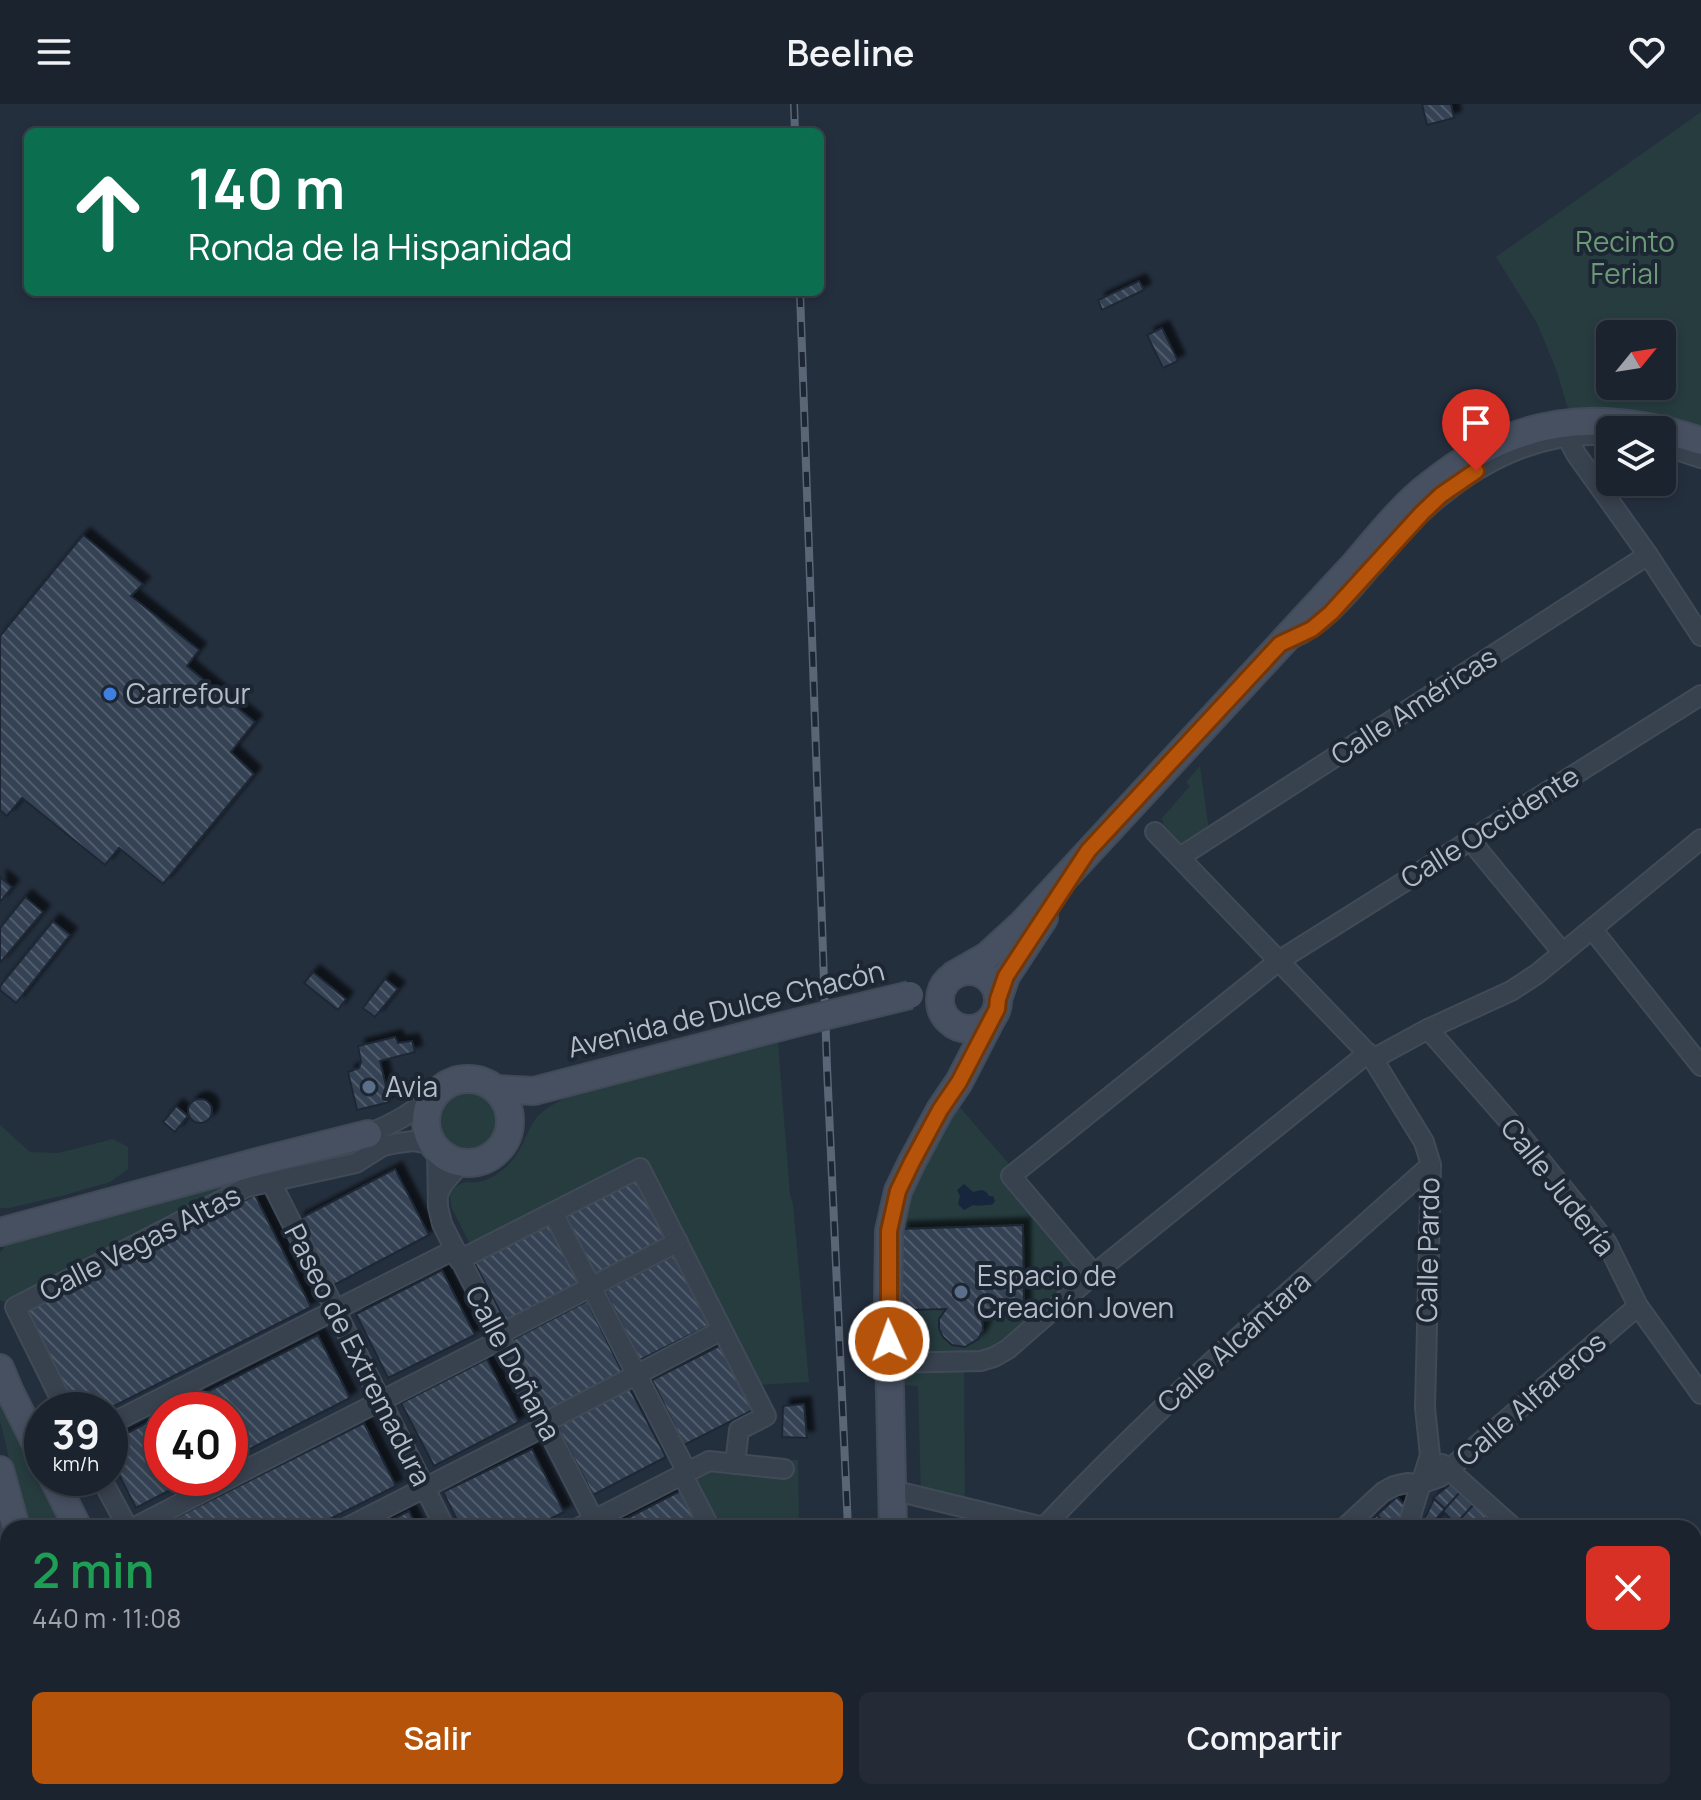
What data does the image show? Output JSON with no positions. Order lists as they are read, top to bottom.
{
  "streets": {
    "street": [
      "Calle Américas",
      "Calle Occidente",
      "Avenida de Dulce Chacón",
      "Calle Judería",
      "Calle Vegas Altas",
      "Calle Pardo",
      "Calle Alcántara",
      "Paseo de Extremadura",
      "Calle Doñana",
      "Calle Alfareros"
    ]
  },
  "crossings": [
    ["Calle Américas", "Calle Pardo"],
    ["Calle Occidente", "Calle Pardo"],
    ["Avenida de Dulce Chacón", "Calle Vegas Altas"],
    ["Avenida de Dulce Chacón", "Calle Doñana"],
    ["Calle Judería", "Calle Alfareros"],
    ["Calle Vegas Altas", "Paseo de Extremadura"],
    ["Calle Vegas Altas", "Calle Doñana"],
    ["Calle Pardo", "Calle Alcántara"],
    ["Calle Pardo", "Calle Alfareros"]
  ],
  "parks": ["Recinto Ferial"],
  "places": ["Carrefour", "Avia", "Espacio de Creación Joven"],
  "north": "top right",
  "page": {
    "header": "Beeline",
    "turn": ["140 m", "Ronda de la Hispanidad"],
    "speed": "39 km/h",
    "limit": "40",
    "heading": ["2 min", "440 m · 11:08"],
    "buttons": ["Salir", "Compartir"]
  }
}
